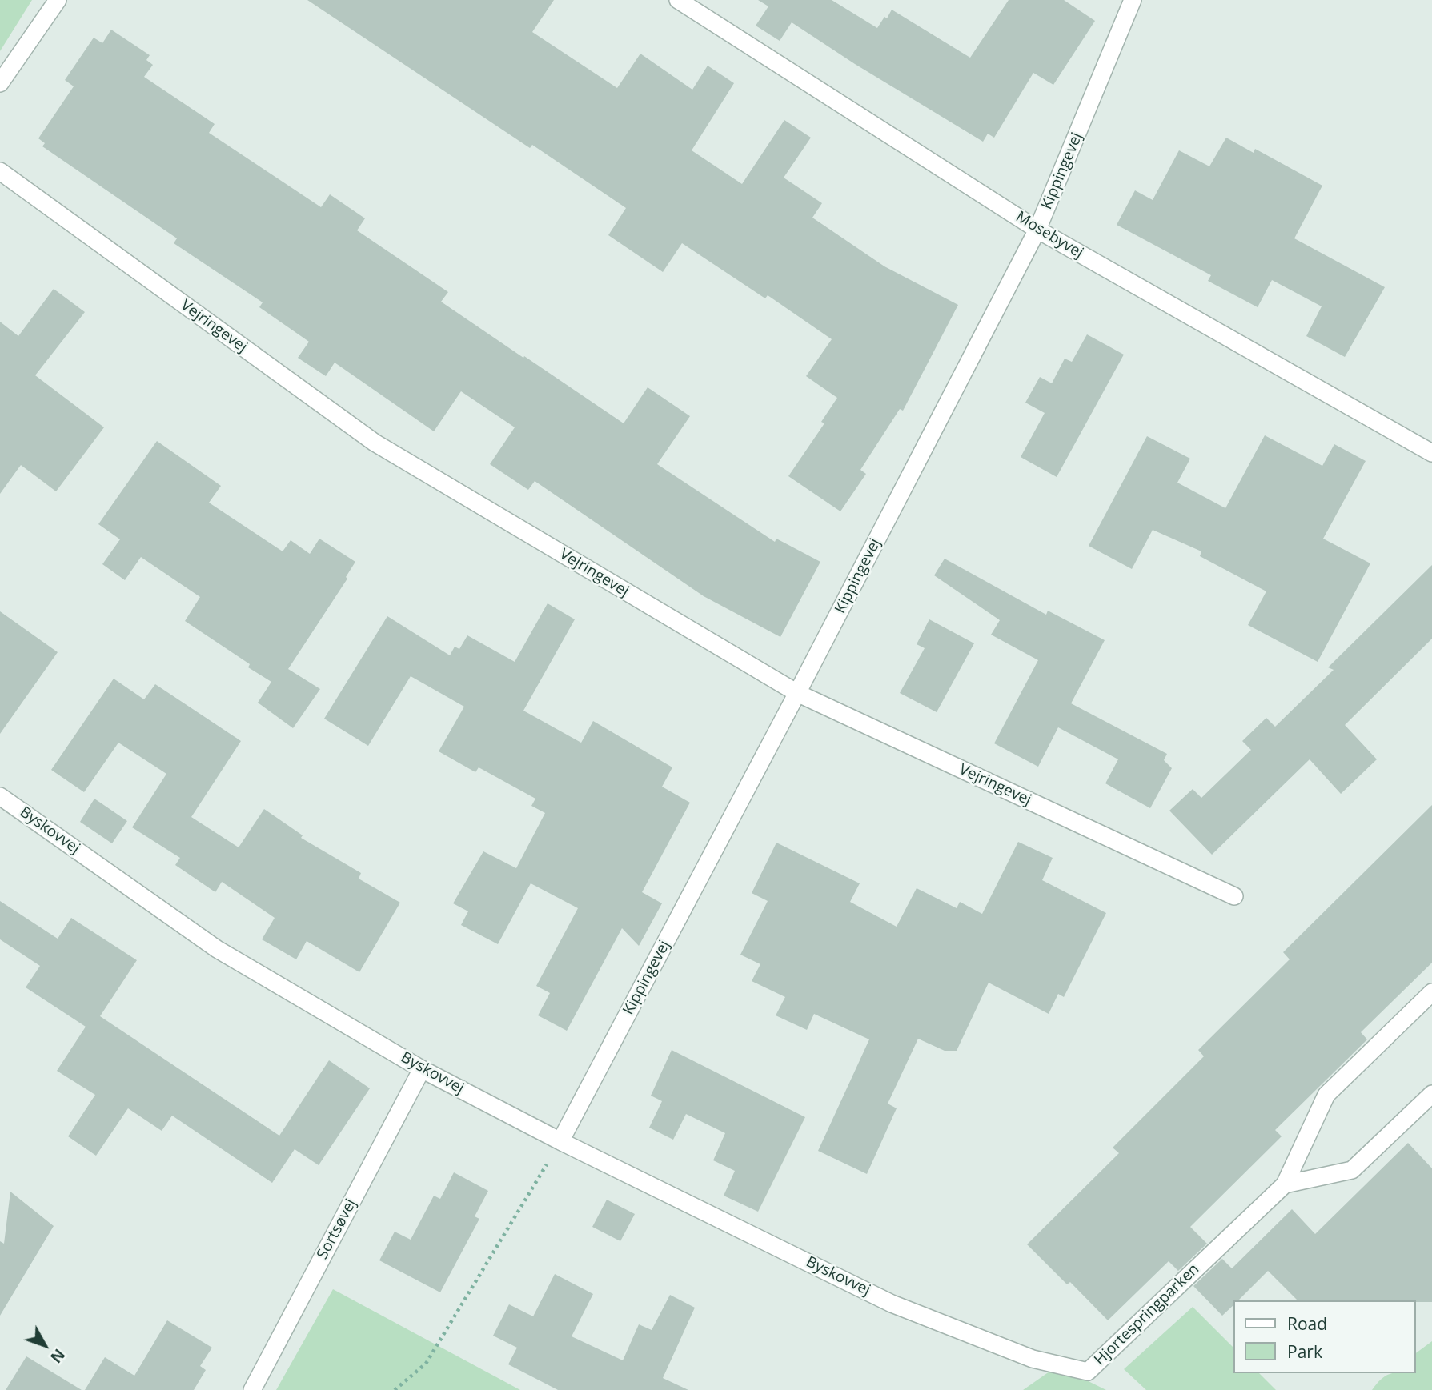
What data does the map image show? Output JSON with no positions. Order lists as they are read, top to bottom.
{
  "streets": {
    "street": [
      "Kippingevej",
      "Mosebyvej",
      "Vejringevej",
      "Byskovvej",
      "Sortsøvej",
      "Hjortespringparken"
    ]
  },
  "crossings": [
    ["Kippingevej", "Mosebyvej"],
    ["Kippingevej", "Vejringevej"],
    ["Kippingevej", "Byskovvej"],
    ["Byskovvej", "Sortsøvej"],
    ["Byskovvej", "Hjortespringparken"]
  ],
  "legend": ["Road", "Park"],
  "north": "bottom right"
}
